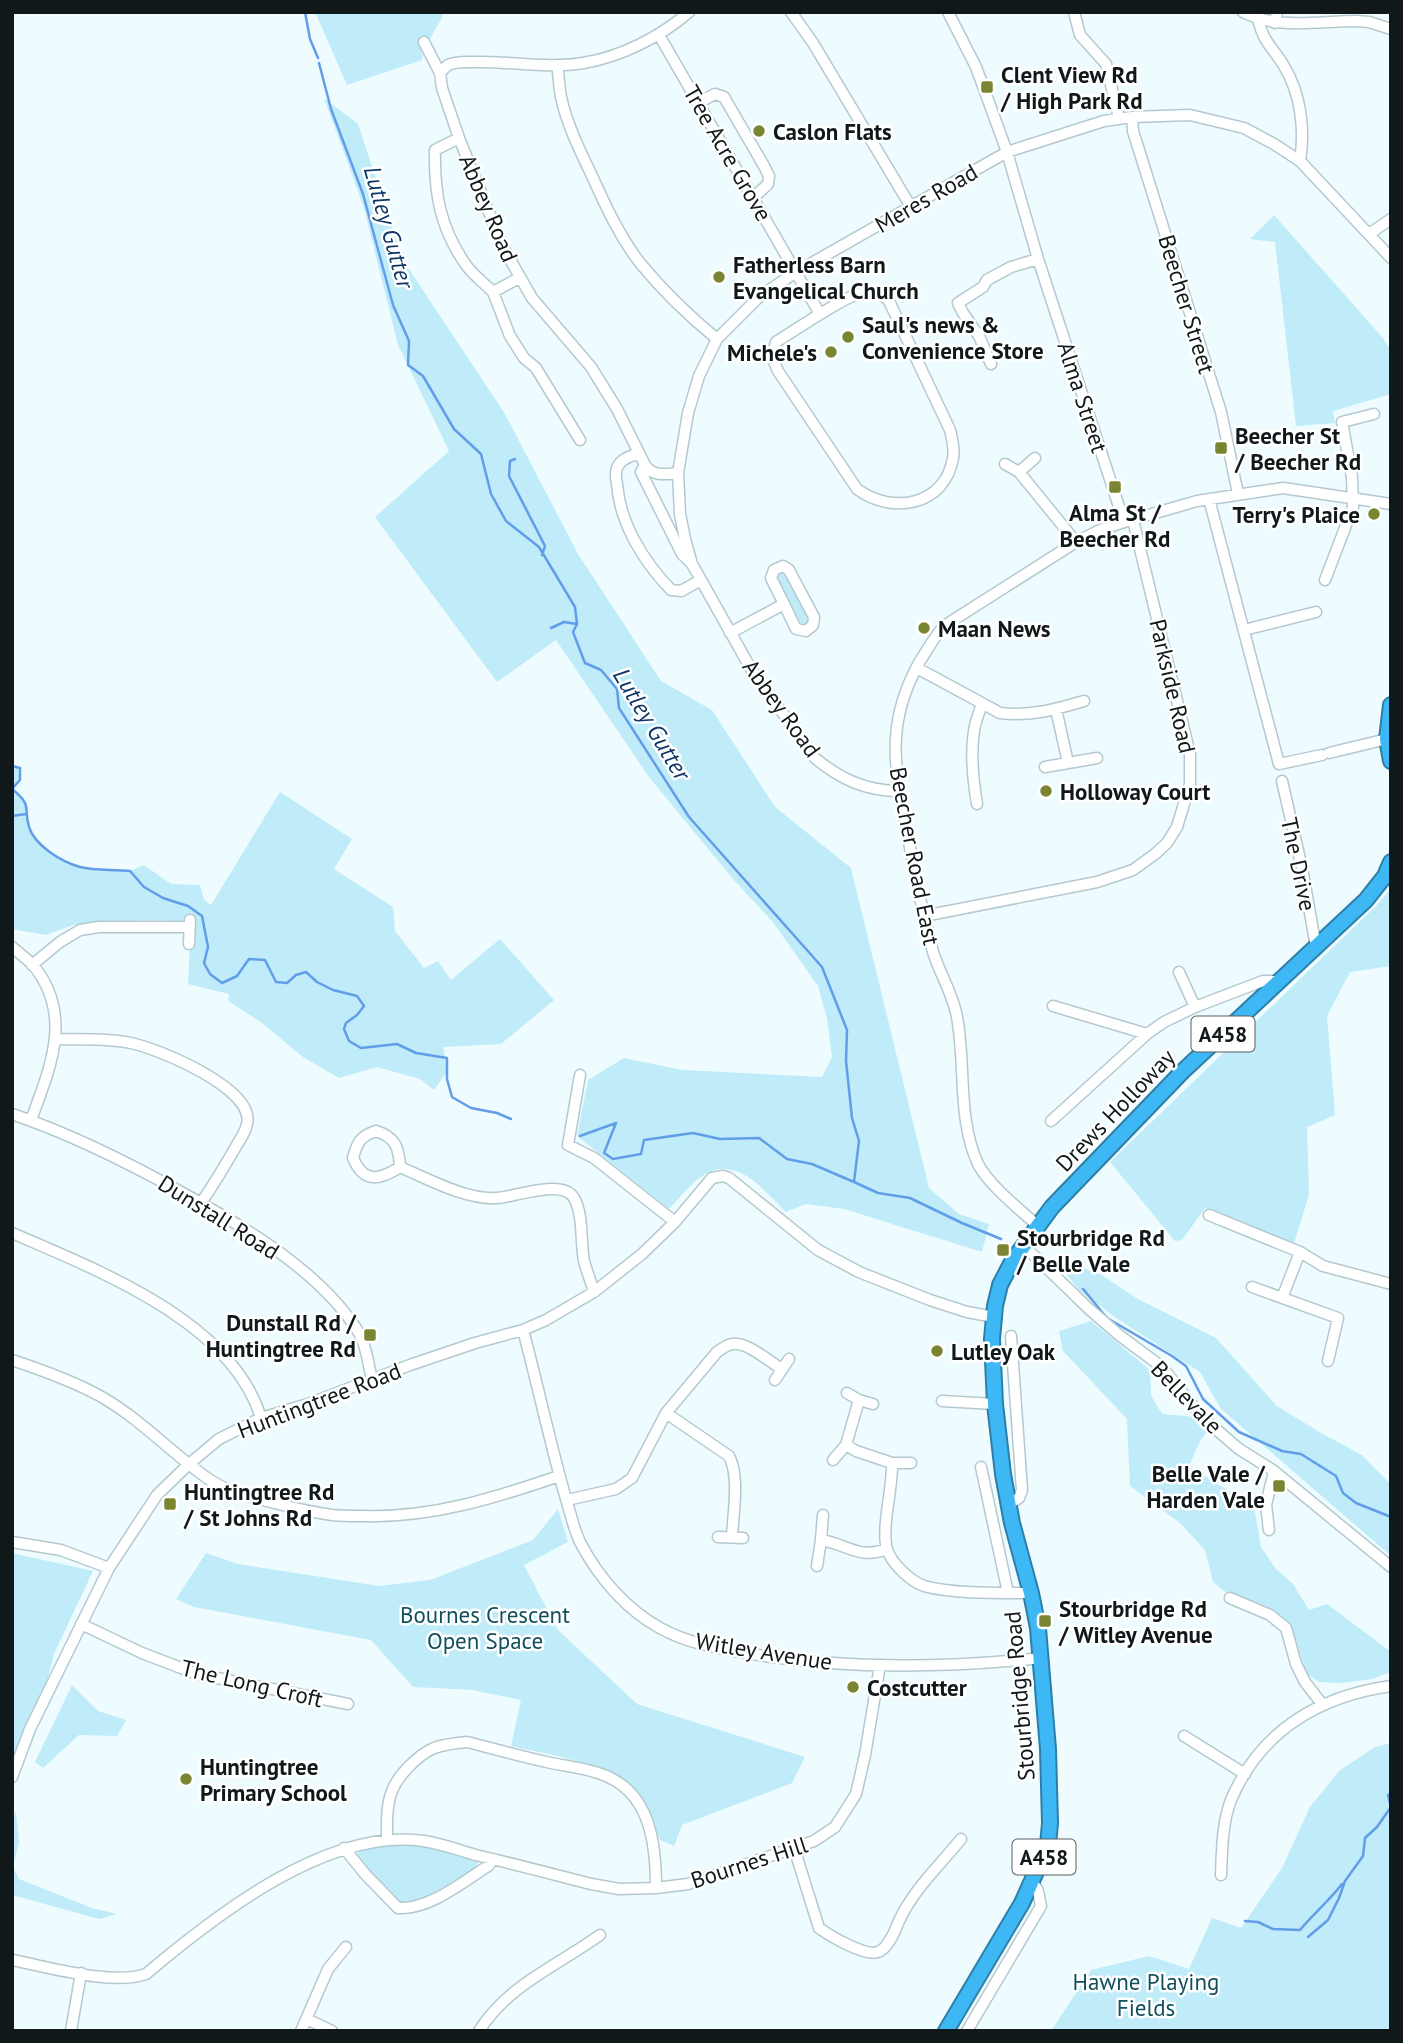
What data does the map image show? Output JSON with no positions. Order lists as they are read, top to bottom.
{
  "streets": {
    "highway": ["A458", "Drews Holloway", "Stourbridge Road"],
    "street": [
      "Tree Acre Grove",
      "Meres Road",
      "Abbey Road",
      "Beecher Street",
      "Alma Street",
      "Parkside Road",
      "Beecher Road East",
      "The Drive",
      "Dunstall Road",
      "Bellevale",
      "Huntingtree Road",
      "Witley Avenue",
      "The Long Croft",
      "Bournes Hill"
    ]
  },
  "crossings": [
    ["Tree Acre Grove", "Meres Road"],
    ["Meres Road", "Abbey Road"],
    ["Meres Road", "Beecher Street"],
    ["Meres Road", "Alma Street"],
    ["Abbey Road", "Beecher Road East"],
    ["Beecher Street", "Beecher Road East"],
    ["Alma Street", "Parkside Road"],
    ["Alma Street", "Beecher Road East"],
    ["Parkside Road", "Beecher Road East"],
    ["Beecher Road East", "Drews Holloway"],
    ["The Drive", "Drews Holloway"],
    ["Drews Holloway", "Bellevale"],
    ["Drews Holloway", "Stourbridge Road"],
    ["Dunstall Road", "Huntingtree Road"],
    ["Bellevale", "Stourbridge Road"],
    ["Huntingtree Road", "Witley Avenue"],
    ["Huntingtree Road", "The Long Croft"],
    ["Huntingtree Road", "Stourbridge Road"],
    ["Witley Avenue", "Stourbridge Road"],
    ["Witley Avenue", "Bournes Hill"]
  ],
  "water": ["Lutley Gutter"],
  "parks": ["Bournes Crescent Open Space", "Hawne Playing Fields"],
  "places": {
    "transit": [
      "Clent View Rd / High Park Rd",
      "Beecher St / Beecher Rd",
      "Alma St / Beecher Rd",
      "Stourbridge Rd / Belle Vale",
      "Dunstall Rd / Huntingtree Rd",
      "Belle Vale / Harden Vale",
      "Huntingtree Rd / St Johns Rd",
      "Stourbridge Rd / Witley Avenue"
    ],
    "other": [
      "Caslon Flats",
      "Fatherless Barn Evangelical Church",
      "Saul's news & Convenience Store",
      "Michele's",
      "Terry's Plaice",
      "Maan News",
      "Holloway Court",
      "Lutley Oak",
      "Costcutter",
      "Huntingtree Primary School"
    ]
  }
}
